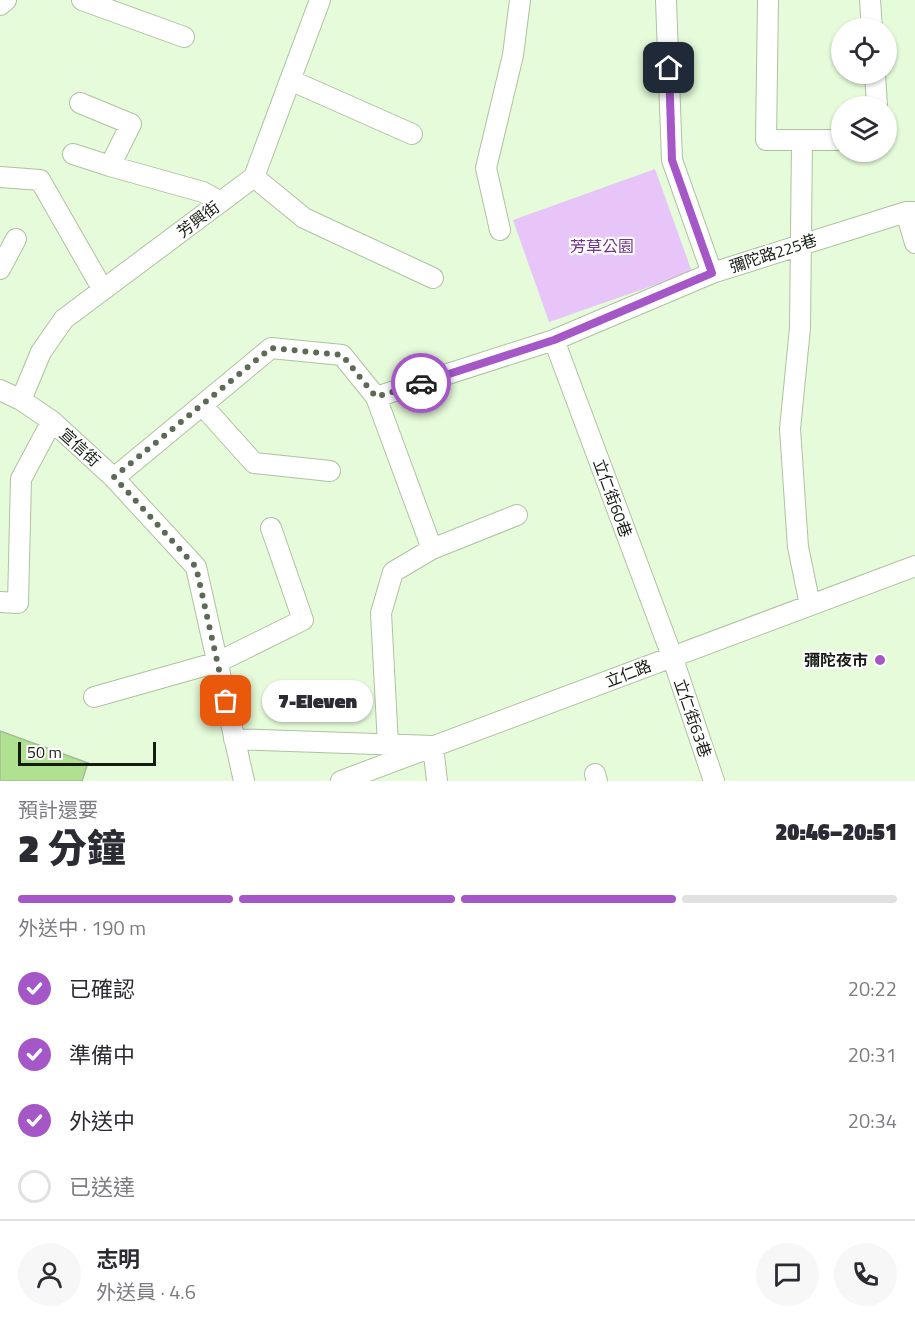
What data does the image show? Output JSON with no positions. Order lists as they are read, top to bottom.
{
  "streets": {
    "street": [
      "芳興街",
      "彌陀路225巷",
      "宣信街",
      "立仁街60巷",
      "立仁路",
      "立仁街63巷"
    ]
  },
  "crossings": [
    ["芳興街", "宣信街"],
    ["彌陀路225巷", "立仁街60巷"],
    ["立仁街60巷", "立仁路"],
    ["立仁街60巷", "立仁街63巷"],
    ["立仁路", "立仁街63巷"]
  ],
  "parks": ["芳草公園"],
  "places": ["彌陀夜市", "7-Eleven"],
  "scale_bar": "50 m",
  "page": {
    "bubble": "7-Eleven",
    "scale": "50 m",
    "heading": ["2 分鐘", "預計還要", "20:46–20:51"],
    "panel": ["志明", "外送員 · 4.6"],
    "bar": "外送中 · 190 m",
    "list": [
      ["已確認", "20:22"],
      ["準備中", "20:31"],
      ["外送中", "20:34"],
      "已送達"
    ]
  }
}
